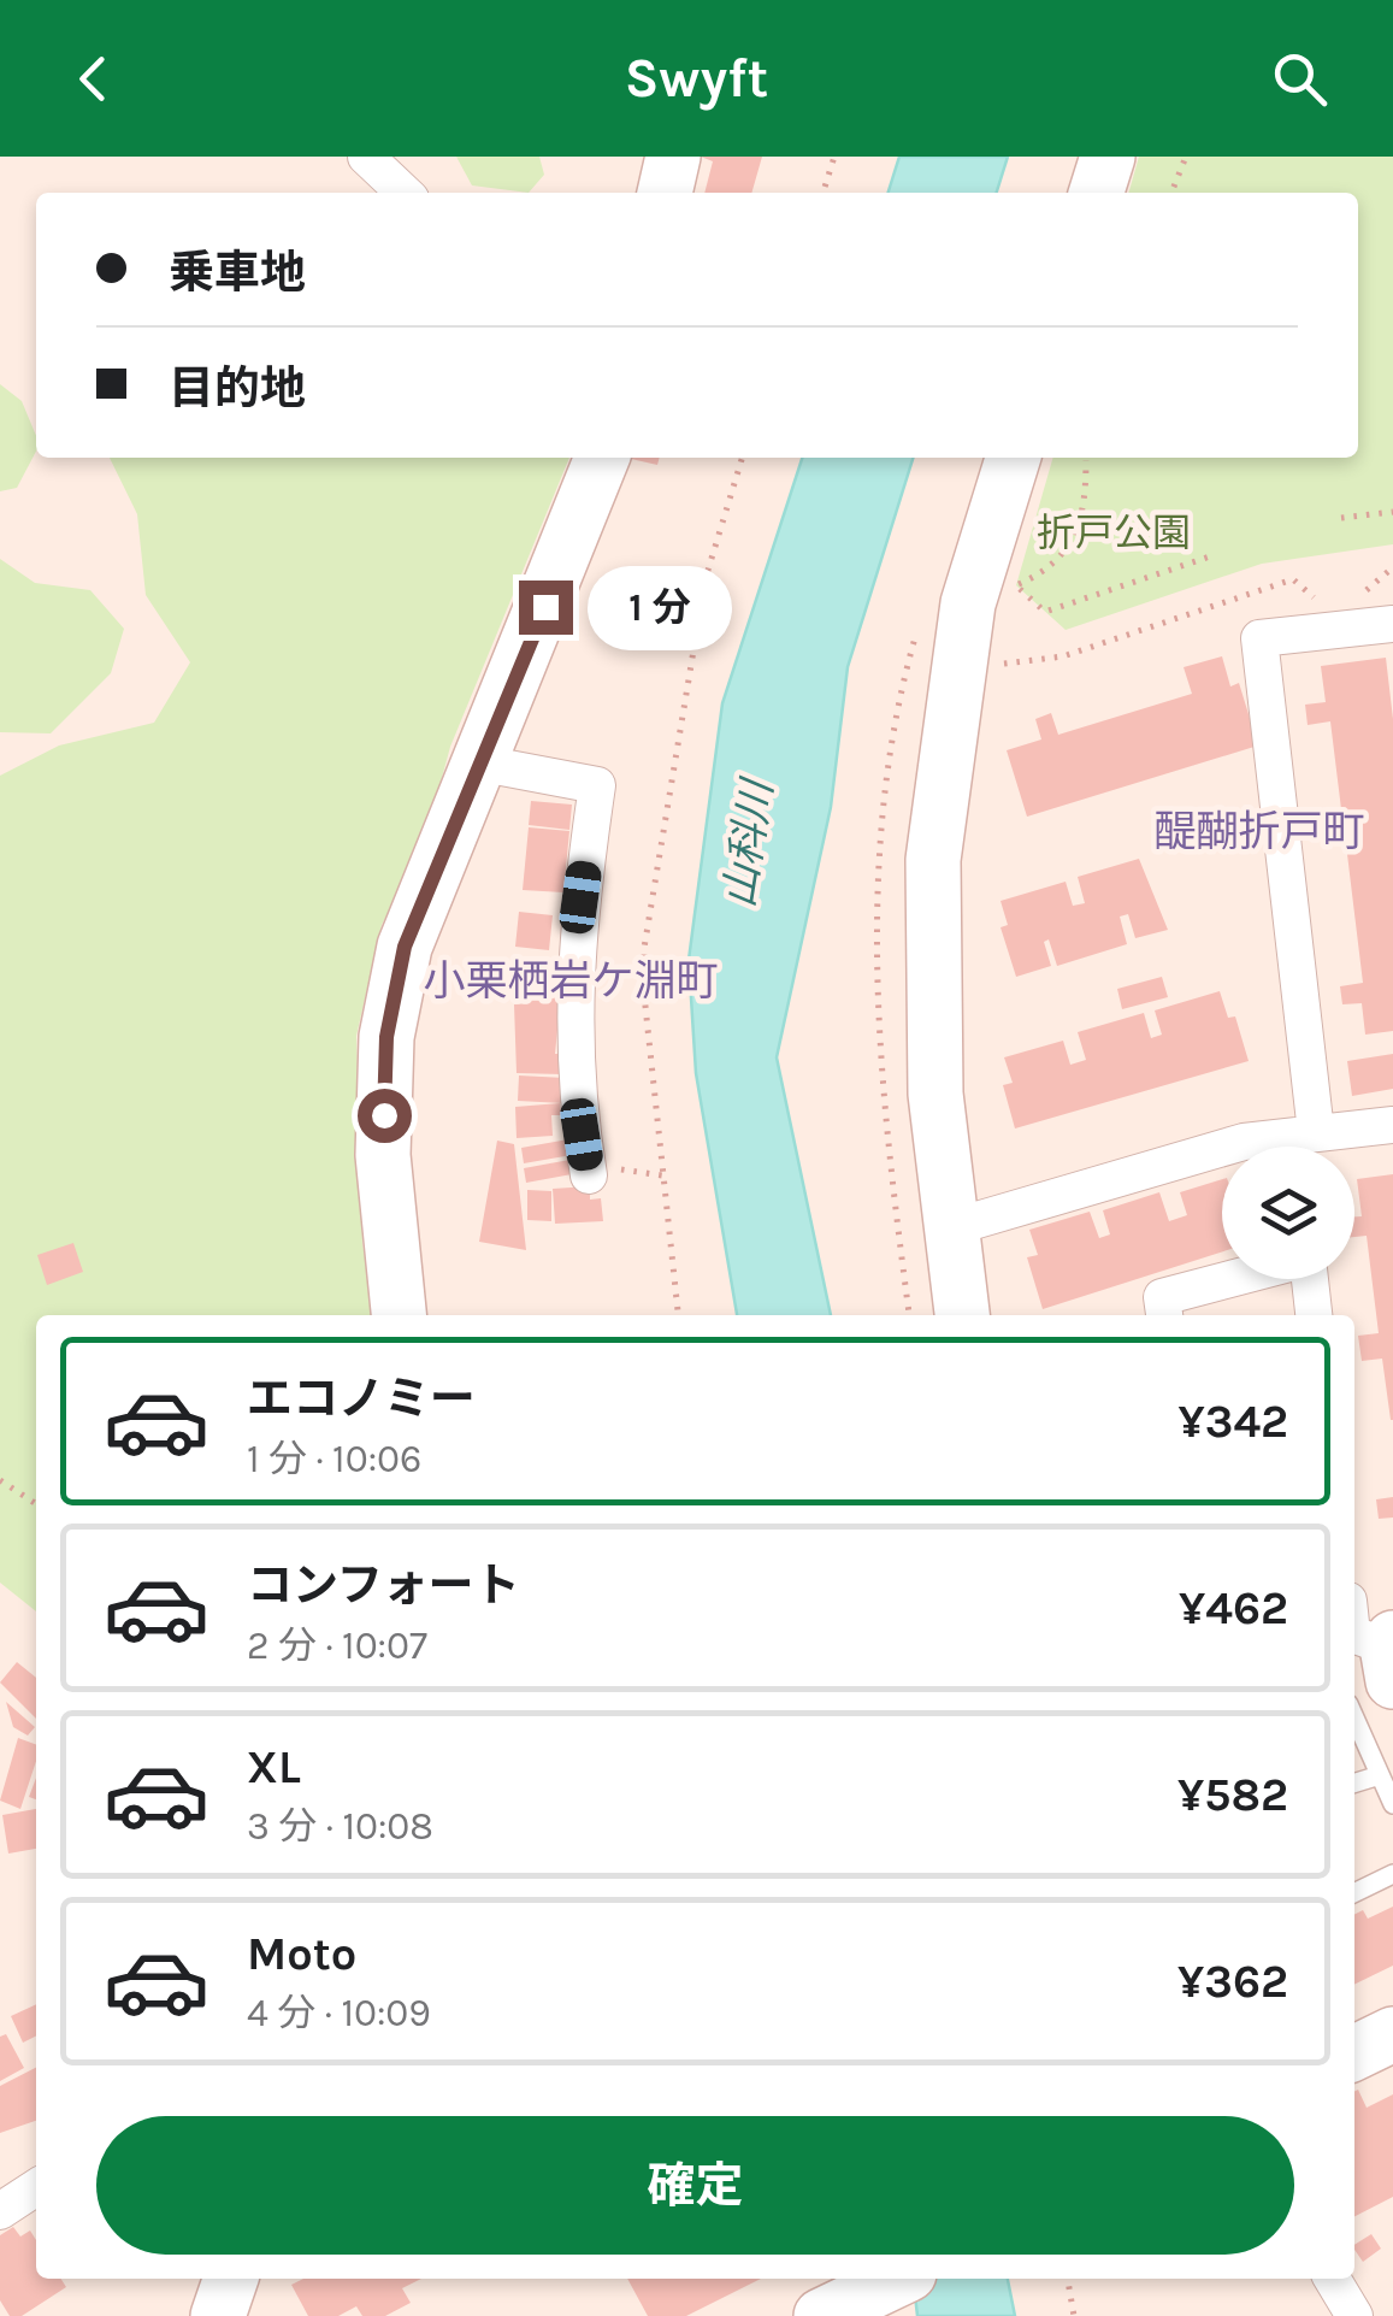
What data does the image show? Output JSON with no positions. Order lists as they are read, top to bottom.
{
  "districts": ["醍醐折戸町", "小栗栖岩ケ淵町"],
  "water": ["山科川"],
  "parks": ["折戸公園"],
  "page": {
    "header": "Swyft",
    "banner": ["乗車地", "目的地"],
    "bubble": "1 分",
    "list": [
      {
        "name": "エコノミー",
        "note": "1 分 · 10:06",
        "value": "¥342"
      },
      {
        "name": "コンフォート",
        "note": "2 分 · 10:07",
        "value": "¥462"
      },
      {
        "name": "XL",
        "note": "3 分 · 10:08",
        "value": "¥582"
      },
      {
        "name": "Moto",
        "note": "4 分 · 10:09",
        "value": "¥362"
      }
    ],
    "buttons": "確定"
  }
}
